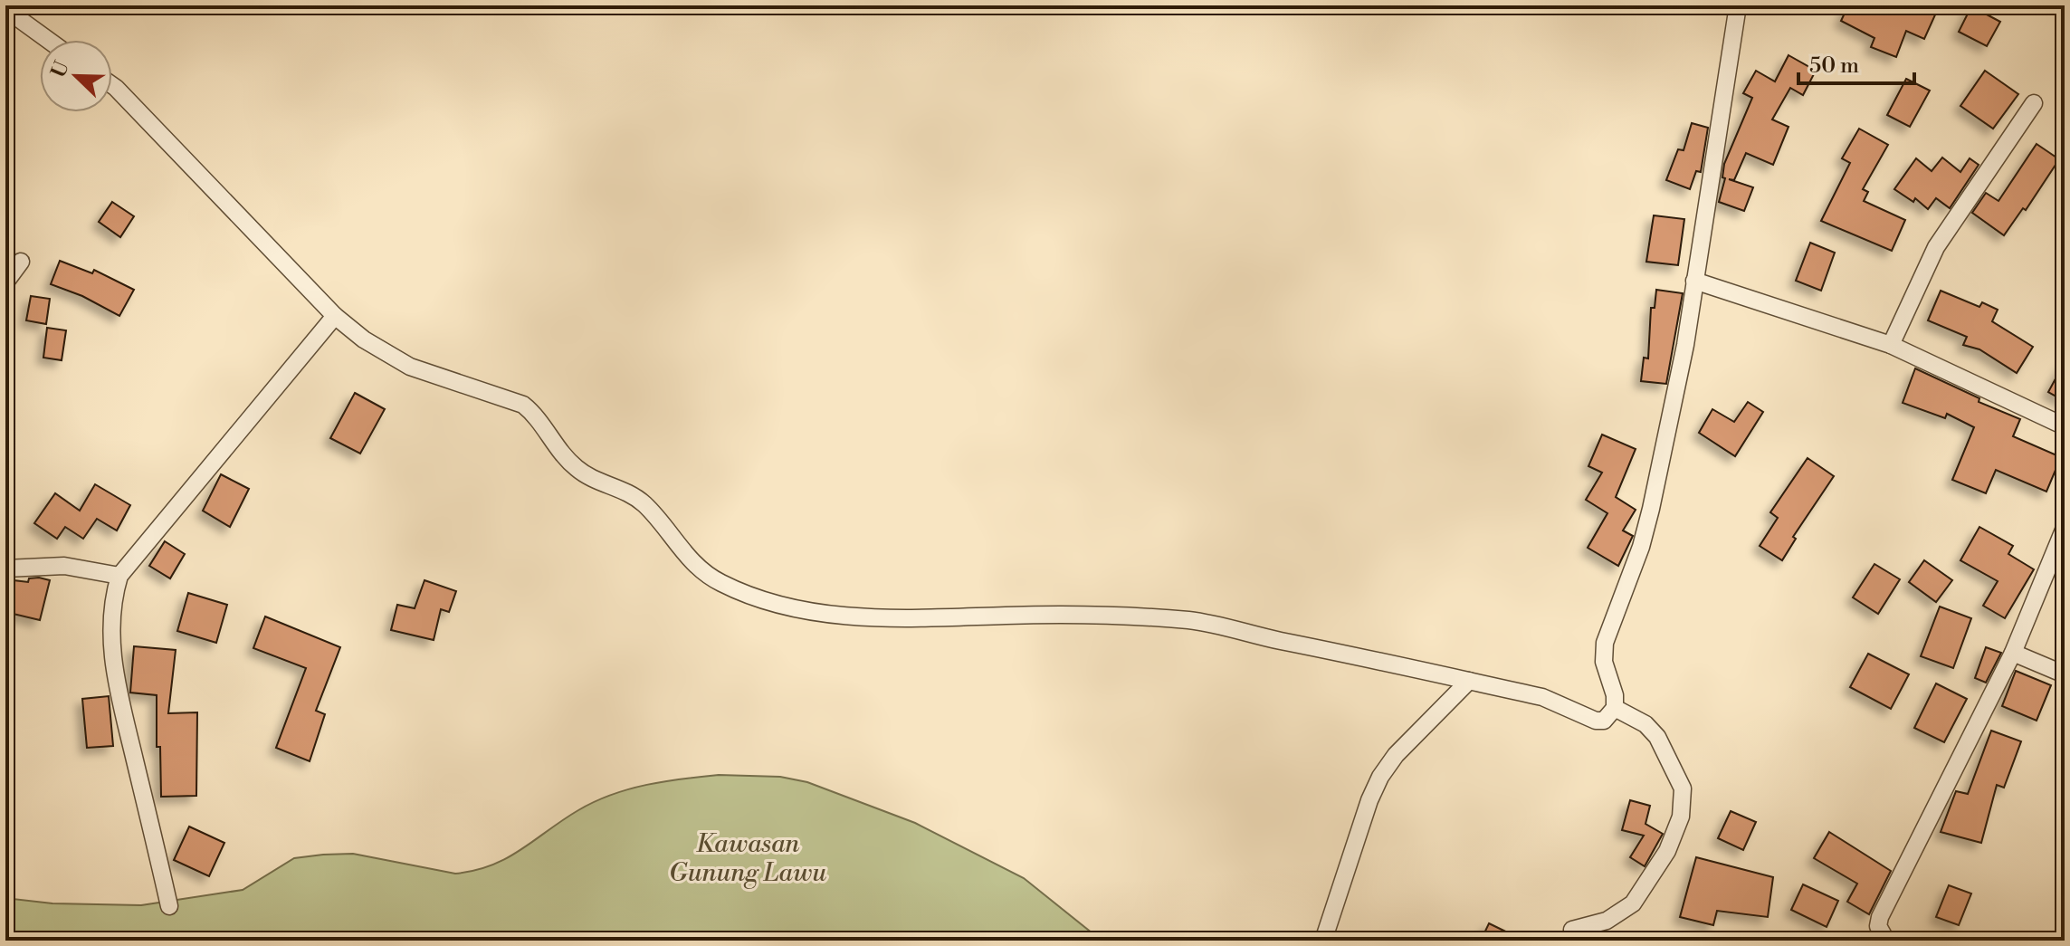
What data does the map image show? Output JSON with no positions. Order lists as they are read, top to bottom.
{
  "parks": ["Kawasan Gunung Lawu"],
  "scale_bar": "50 m",
  "north": "top left"
}
